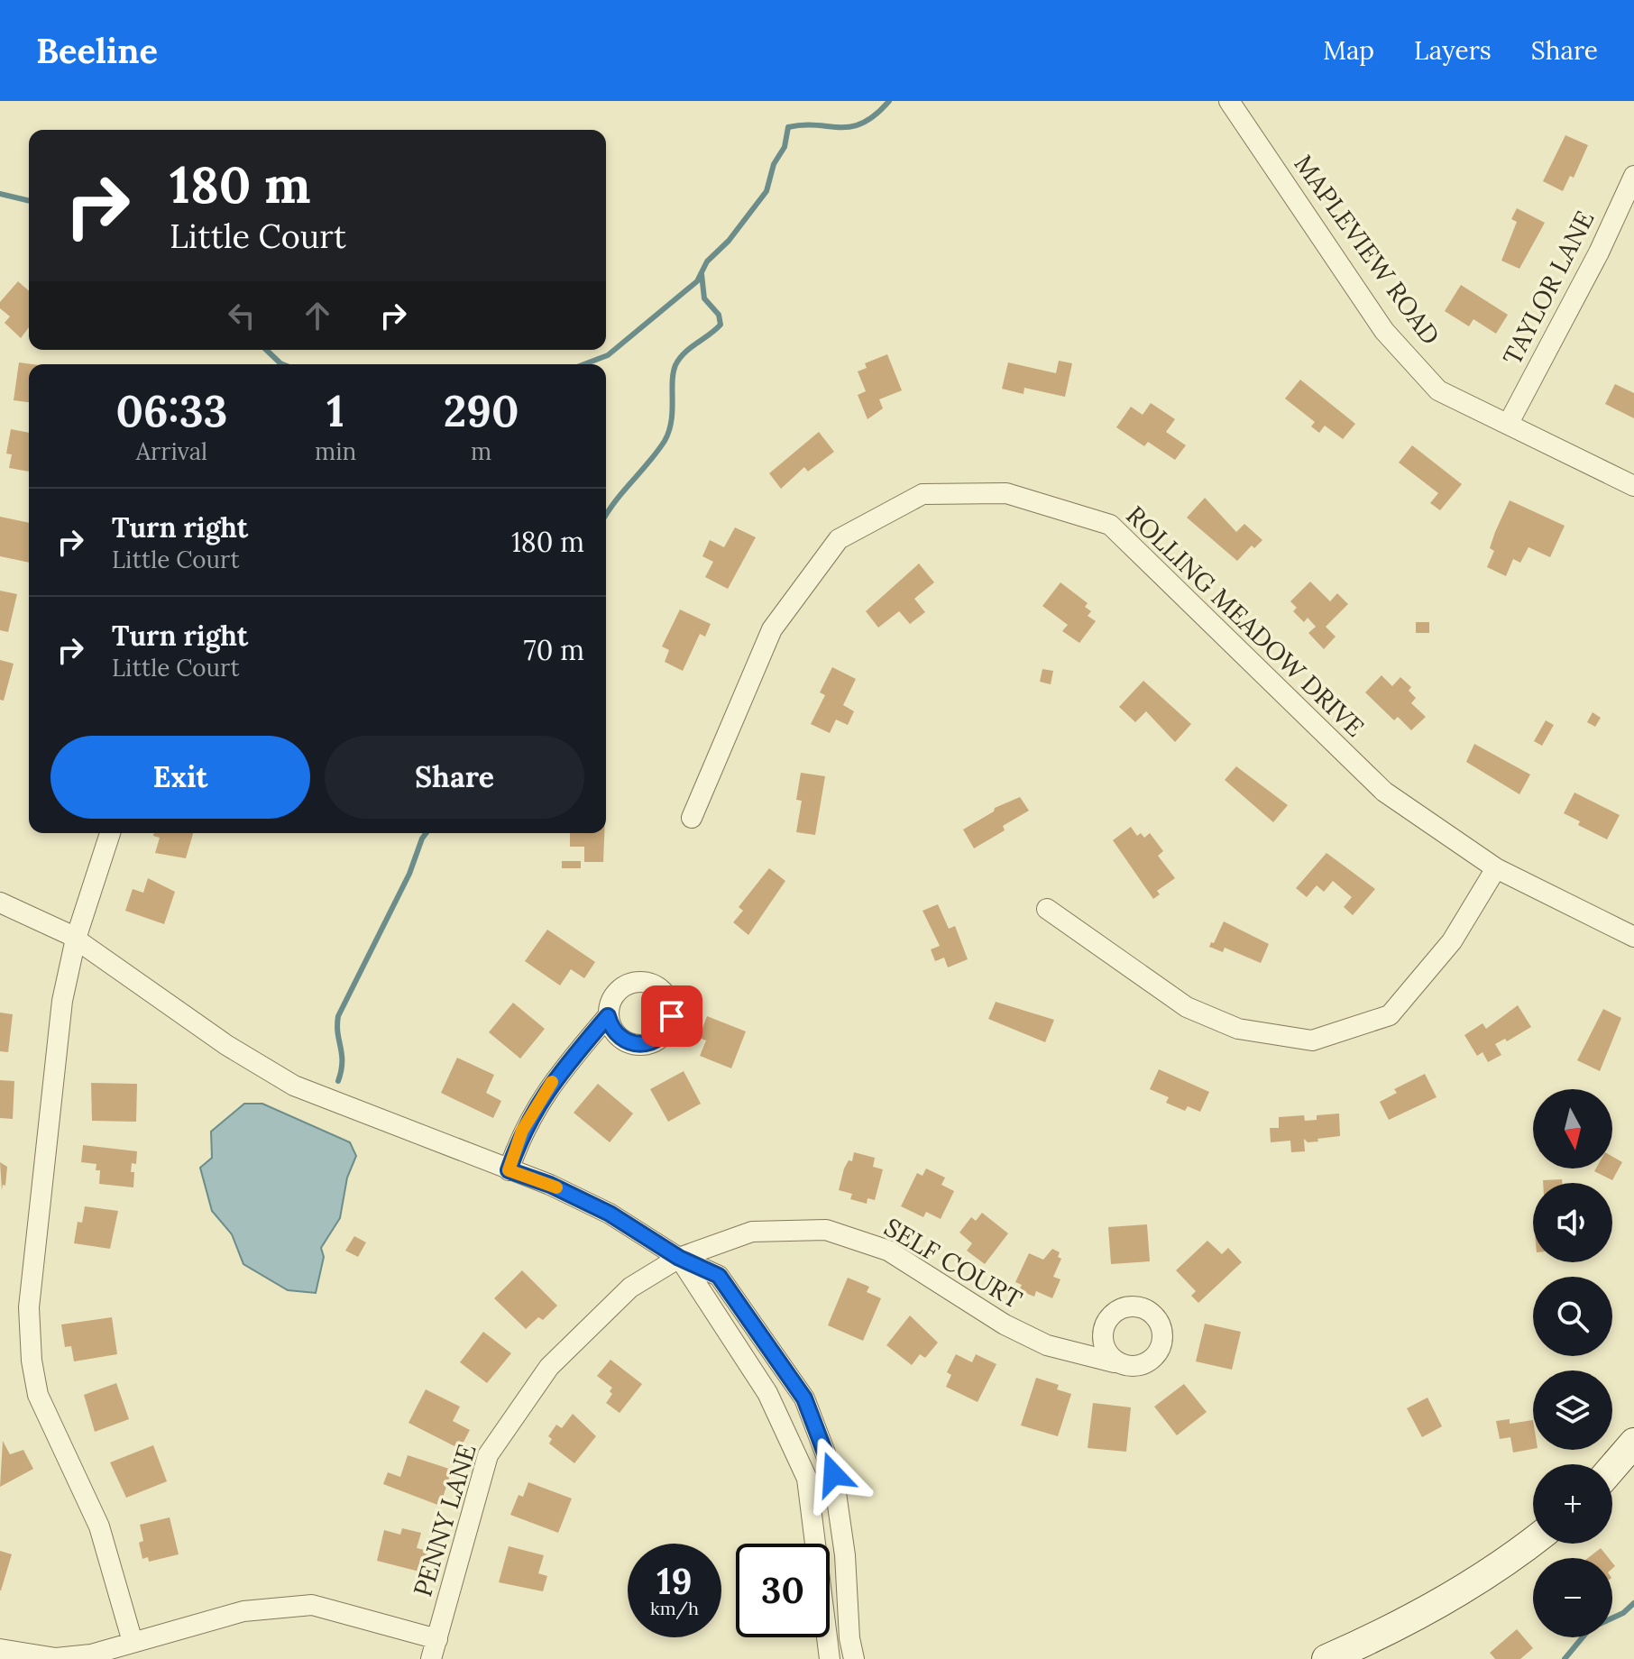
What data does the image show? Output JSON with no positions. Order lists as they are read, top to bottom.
{
  "streets": {
    "street": [
      "MAPLEVIEW ROAD",
      "TAYLOR LANE",
      "ROLLING MEADOW DRIVE",
      "SELF COURT",
      "PENNY LANE"
    ]
  },
  "crossings": [
    ["MAPLEVIEW ROAD", "TAYLOR LANE"],
    ["SELF COURT", "PENNY LANE"]
  ],
  "north": "bottom",
  "page": {
    "header": "Beeline",
    "nav": ["Map", "Layers", "Share"],
    "turn": ["180 m", "Little Court"],
    "eta": [
      "06:33",
      "Arrival",
      "1",
      "min",
      "290",
      "m"
    ],
    "list": [
      {
        "name": "Turn right",
        "note": "Little Court",
        "value": "180 m"
      },
      {
        "name": "Turn right",
        "note": "Little Court",
        "value": "70 m"
      }
    ],
    "buttons": ["Exit", "Share"],
    "map_buttons": ["+", "−"],
    "speed": "19 km/h",
    "limit": "30"
  }
}
